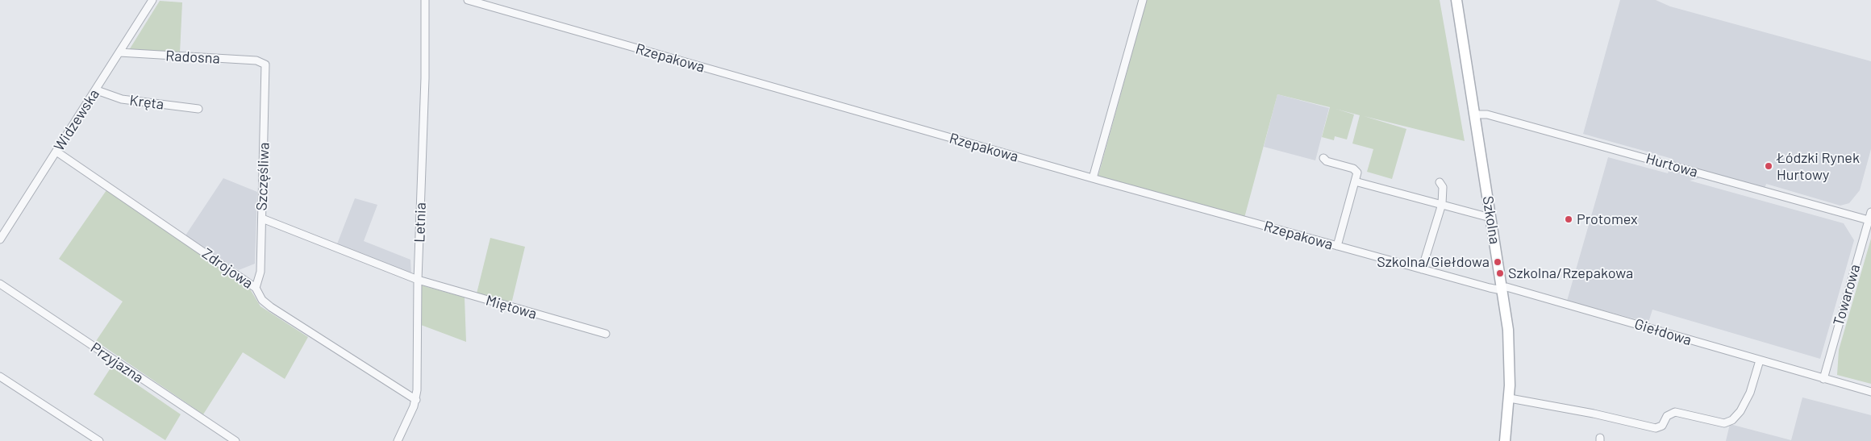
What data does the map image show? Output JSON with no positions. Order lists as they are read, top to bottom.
{
  "streets": {
    "street": [
      "Radosna",
      "Rzepakowa",
      "Kręta",
      "Widzewska",
      "Hurtowa",
      "Szczęśliwa",
      "Szkolna",
      "Letnia",
      "Zdrojowa",
      "Towarowa",
      "Miętowa",
      "Giełdowa",
      "Przyjazna"
    ]
  },
  "crossings": [
    ["Radosna", "Widzewska"],
    ["Radosna", "Szczęśliwa"],
    ["Rzepakowa", "Szkolna"],
    ["Rzepakowa", "Giełdowa"],
    ["Kręta", "Widzewska"],
    ["Widzewska", "Zdrojowa"],
    ["Hurtowa", "Szkolna"],
    ["Hurtowa", "Towarowa"],
    ["Szczęśliwa", "Zdrojowa"],
    ["Szczęśliwa", "Miętowa"],
    ["Szkolna", "Giełdowa"],
    ["Letnia", "Zdrojowa"],
    ["Letnia", "Miętowa"],
    ["Towarowa", "Giełdowa"]
  ],
  "places": [
    "Łódzki Rynek Hurtowy",
    "Protomex",
    "Szkolna/Giełdowa",
    "Szkolna/Rzepakowa"
  ]
}
